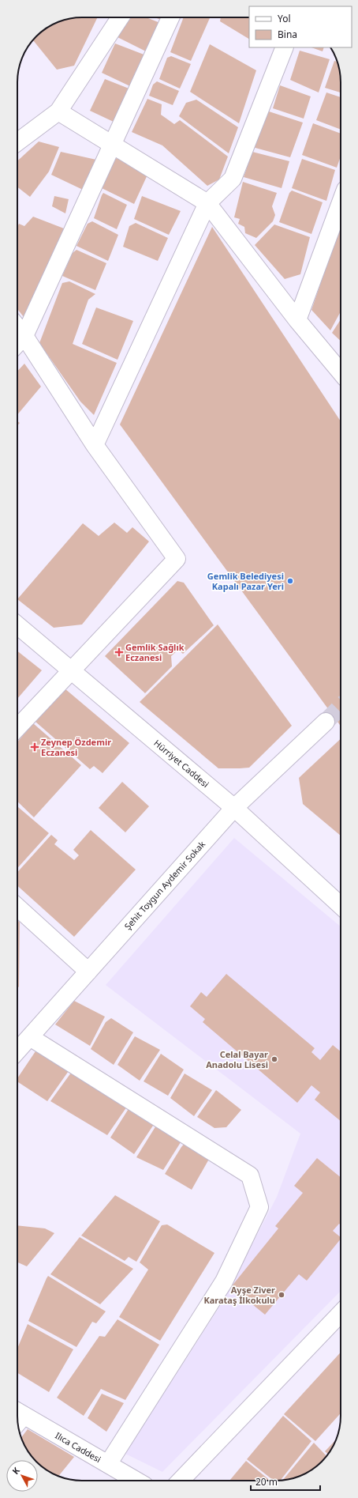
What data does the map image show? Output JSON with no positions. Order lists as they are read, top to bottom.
{
  "streets": {
    "street": ["Hürriyet Caddesi", "Şehit Toygun Aydemir Sokak", "Ilıca Caddesi"]
  },
  "crossings": [
    ["Hürriyet Caddesi", "Şehit Toygun Aydemir Sokak"]
  ],
  "places": {
    "other": ["Gemlik Belediyesi Kapalı Pazar Yeri", "Celal Bayar Anadolu Lisesi", "Ayşe Ziver Karataş İlkokulu"],
    "health": ["Gemlik Sağlık Eczanesi", "Zeynep Özdemir Eczanesi"]
  },
  "legend": ["Yol", "Bina"],
  "scale_bar": "20 m",
  "north": "top left"
}
